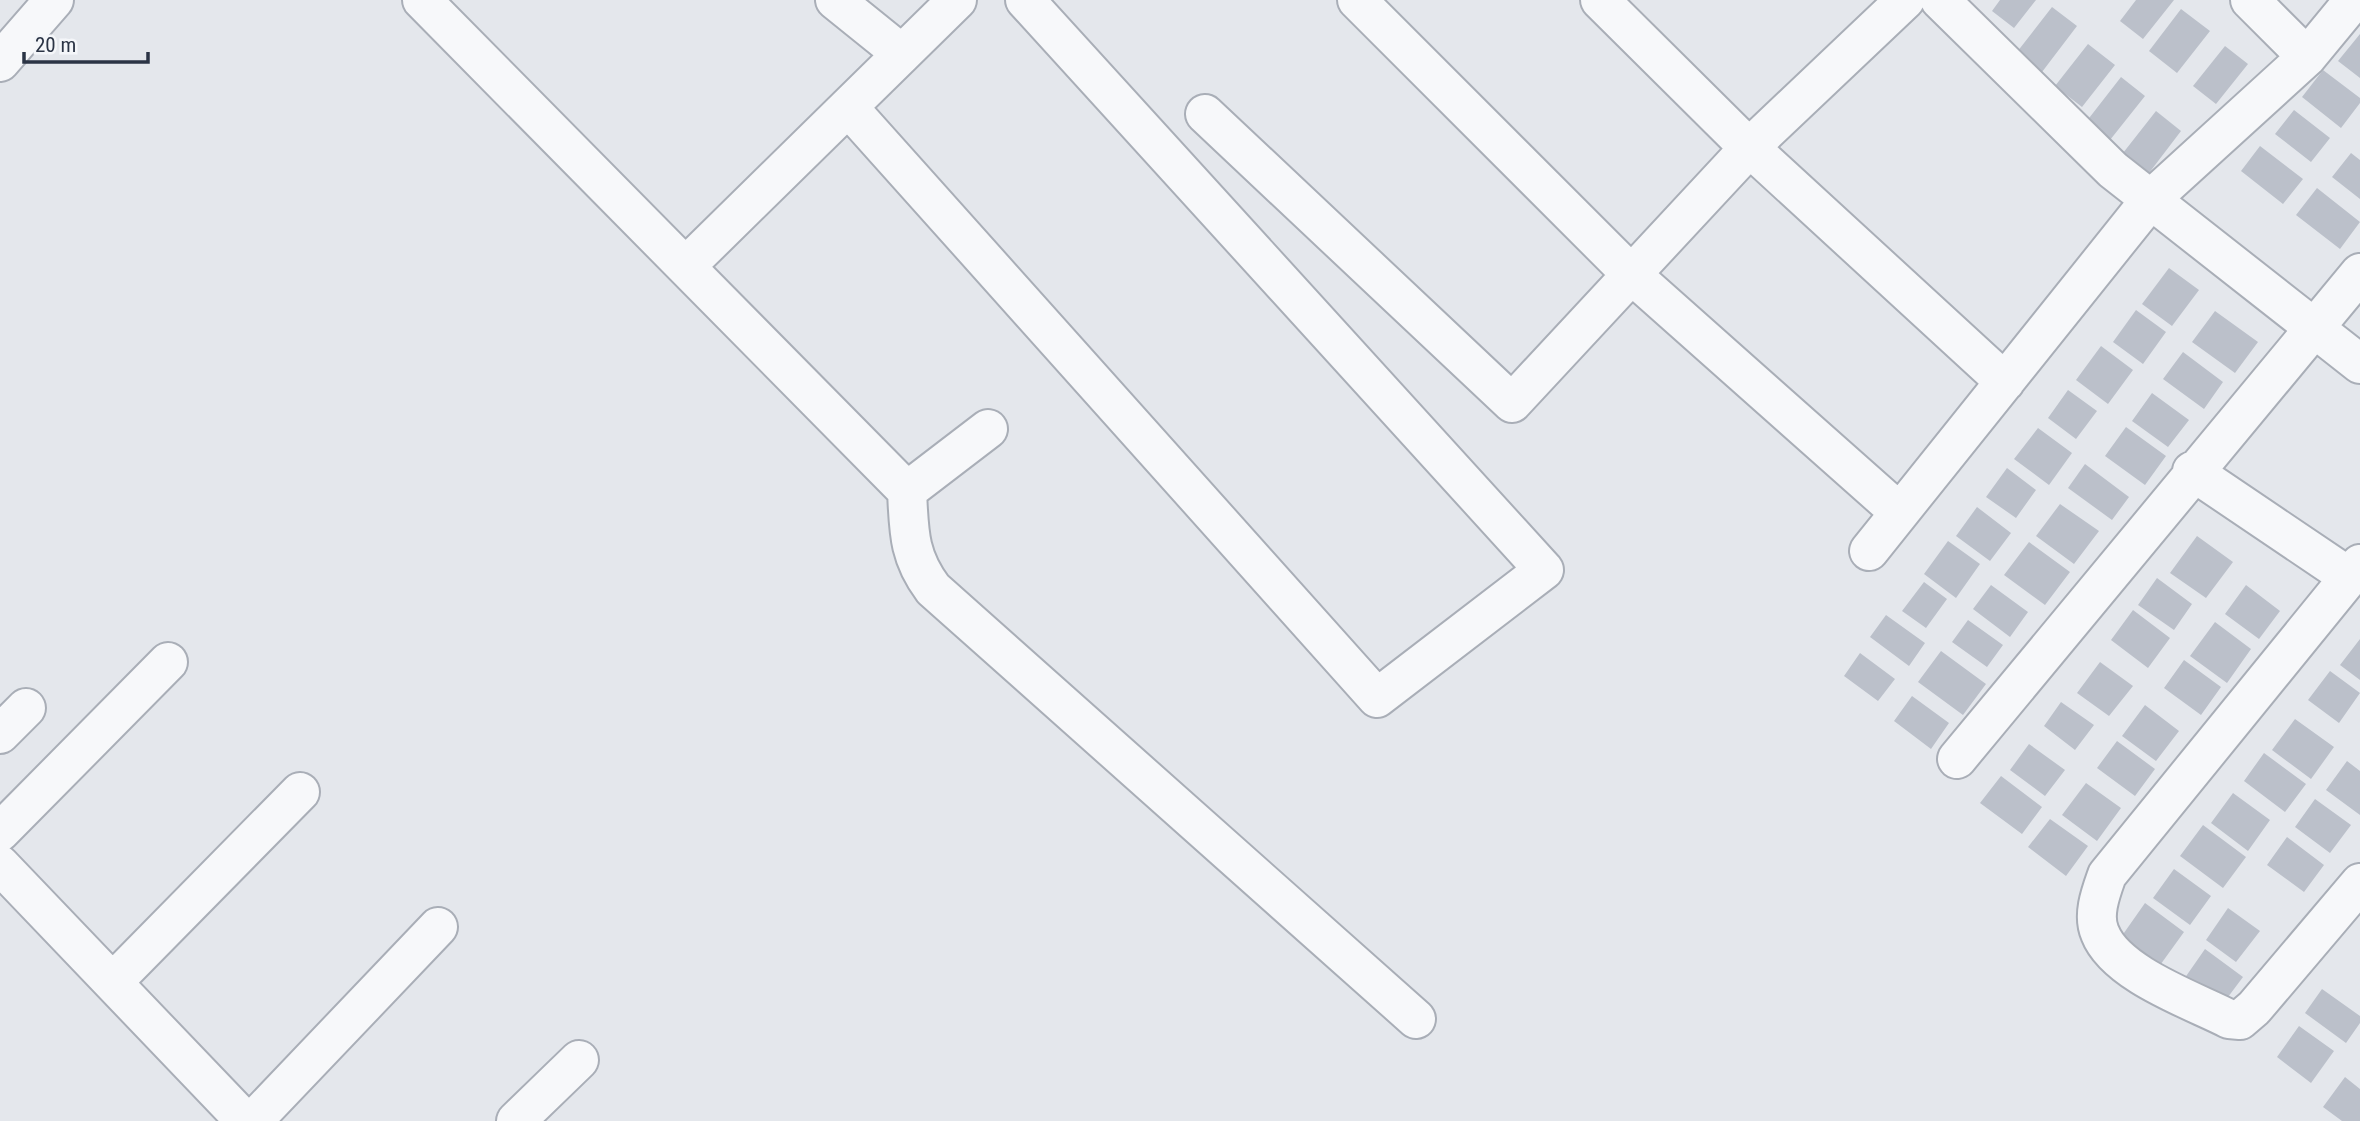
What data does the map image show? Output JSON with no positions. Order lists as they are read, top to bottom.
{
  "scale_bar": "20 m"
}
